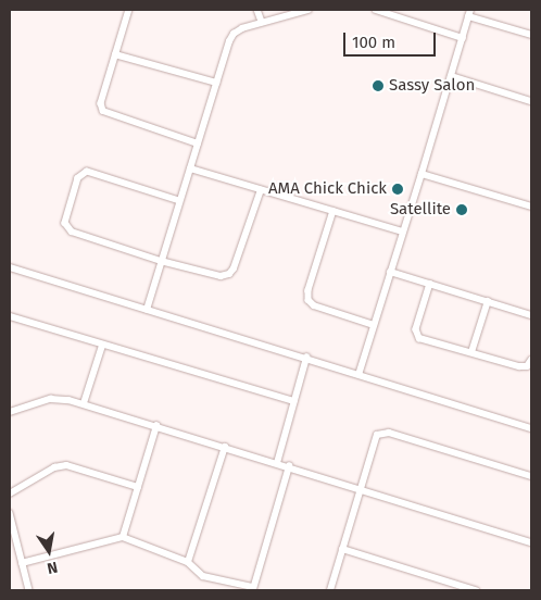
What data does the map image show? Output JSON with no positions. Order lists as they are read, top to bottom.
{
  "places": ["Sassy Salon", "AMA Chick Chick", "Satellite"],
  "scale_bar": "100 m",
  "north": "bottom"
}
